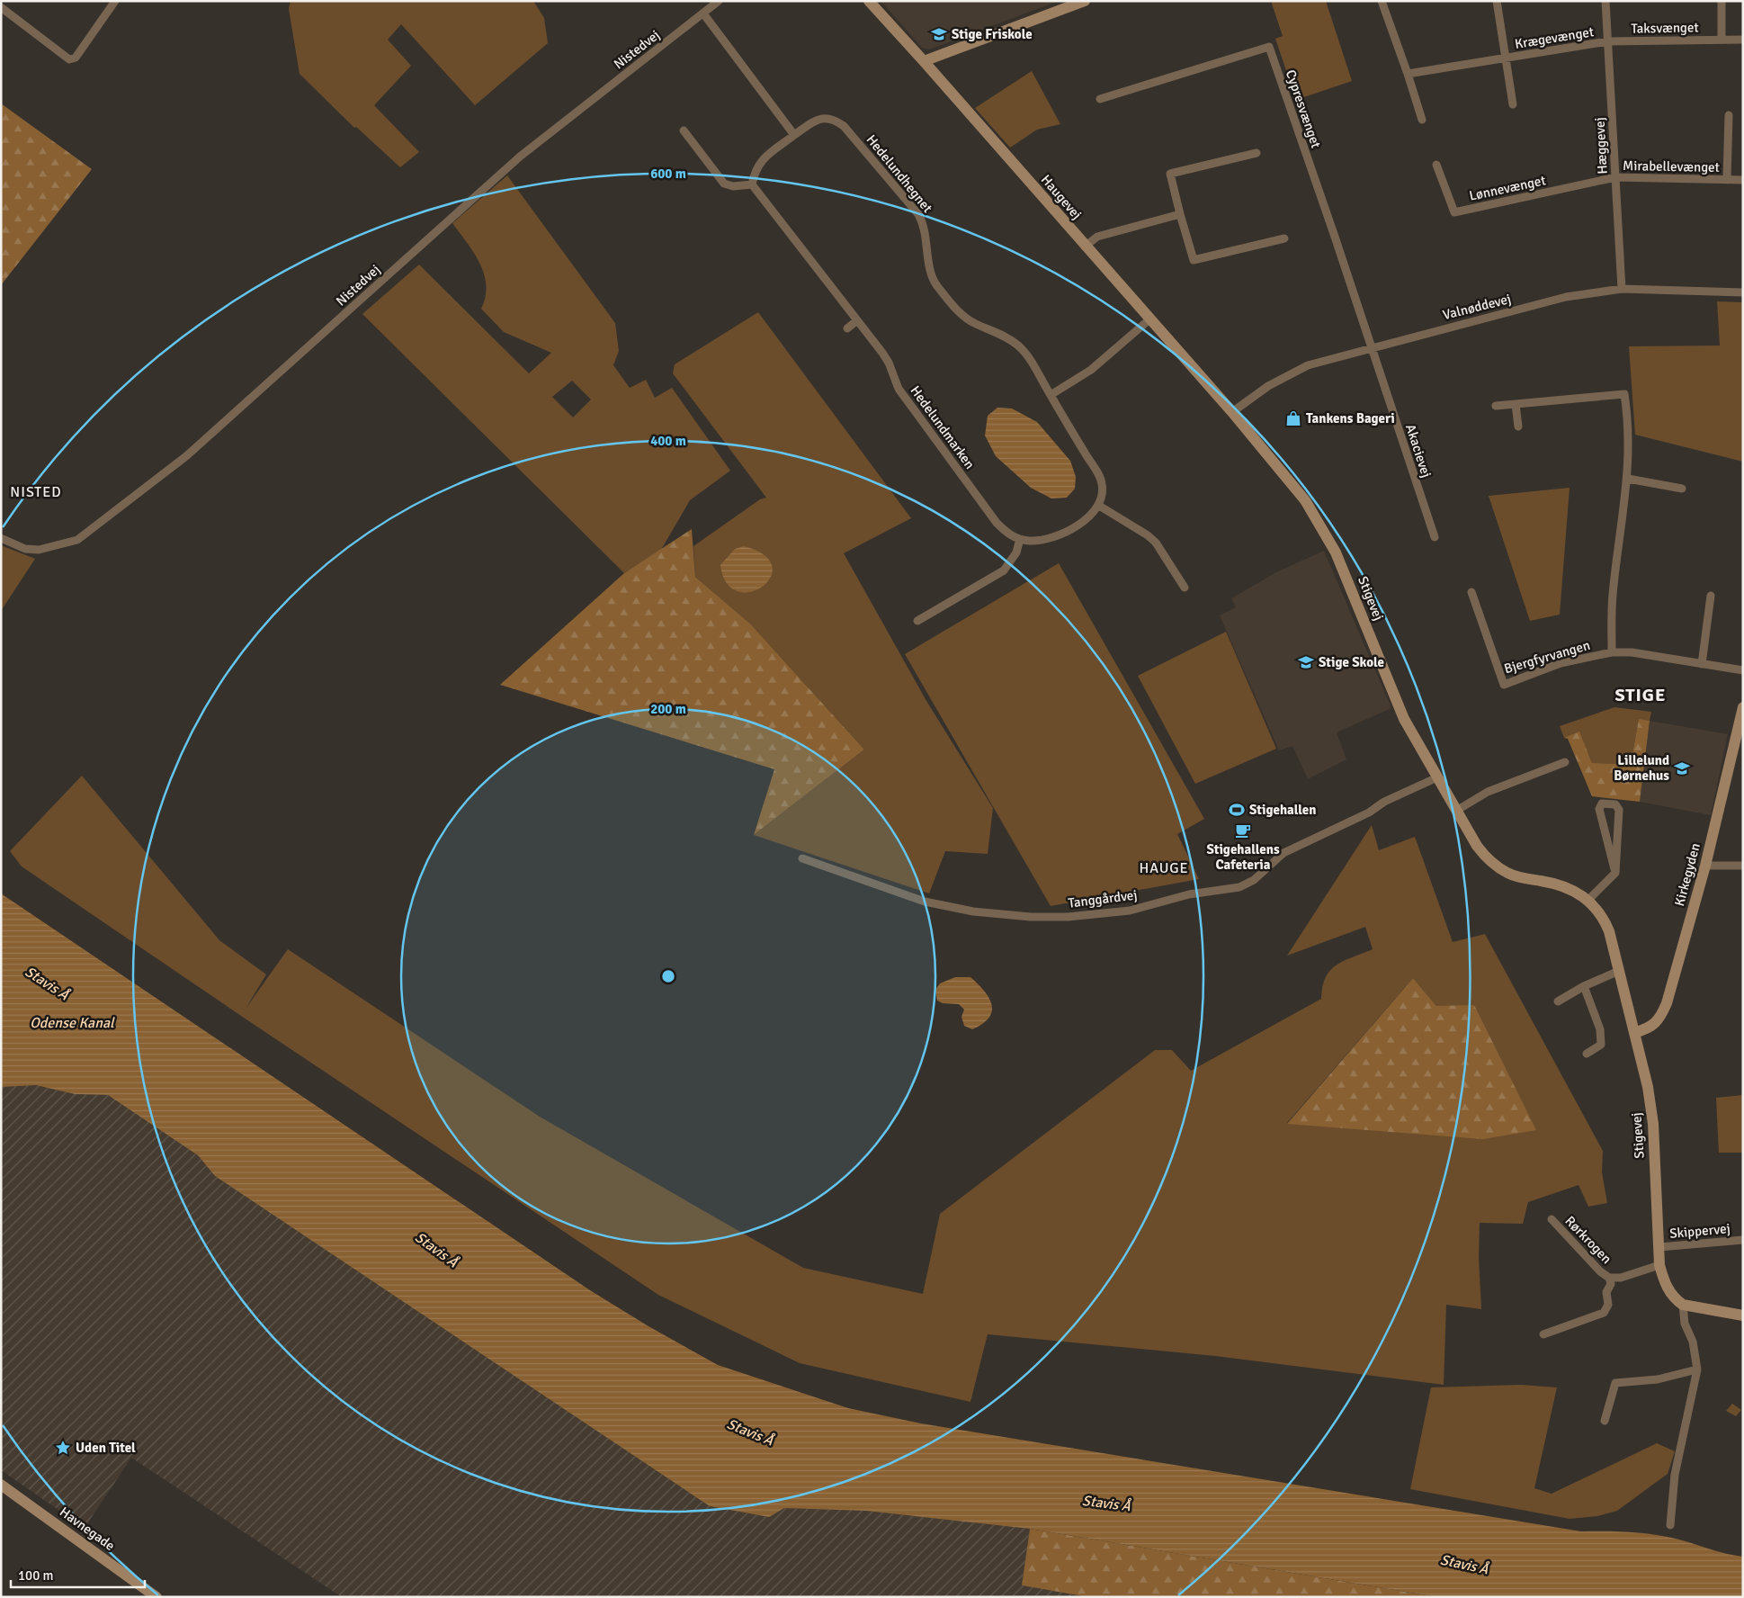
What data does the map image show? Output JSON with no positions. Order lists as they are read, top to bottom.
{
  "streets": {
    "street": [
      "Taksvænget",
      "Krægevænget",
      "Nistedvej",
      "Cypresvænget",
      "Hæggevej",
      "Mirabellevænget",
      "Hedelundhegnet",
      "Lønnevænget",
      "Haugevej",
      "Valnøddevej",
      "Hedelundmarken",
      "Akacievej",
      "Stigevej",
      "Bjergfyrvangen",
      "Kirkegyden",
      "Tanggårdvej",
      "Skippervej",
      "Rørkrogen",
      "Havnegade"
    ]
  },
  "crossings": [
    ["Taksvænget", "Krægevænget"],
    ["Taksvænget", "Hæggevej"],
    ["Krægevænget", "Hæggevej"],
    ["Cypresvænget", "Valnøddevej"],
    ["Cypresvænget", "Akacievej"],
    ["Hæggevej", "Mirabellevænget"],
    ["Hæggevej", "Lønnevænget"],
    ["Hæggevej", "Valnøddevej"],
    ["Mirabellevænget", "Lønnevænget"],
    ["Haugevej", "Valnøddevej"],
    ["Haugevej", "Stigevej"],
    ["Valnøddevej", "Akacievej"],
    ["Valnøddevej", "Stigevej"],
    ["Stigevej", "Kirkegyden"],
    ["Stigevej", "Tanggårdvej"],
    ["Stigevej", "Skippervej"],
    ["Stigevej", "Rørkrogen"]
  ],
  "districts": ["NISTED", "STIGE", "HAUGE"],
  "water": ["Stavis Å", "Odense Kanal"],
  "places": {
    "school or university": ["Stige Friskole", "Stige Skole", "Lillelund Børnehus"],
    "shop": ["Tankens Bageri"],
    "sports": ["Stigehallen"],
    "cafe": ["Stigehallens Cafeteria"],
    "place": ["Uden Titel"]
  },
  "scale_bar": "100 m",
  "rings": ["600 m", "400 m", "200 m"]
}
